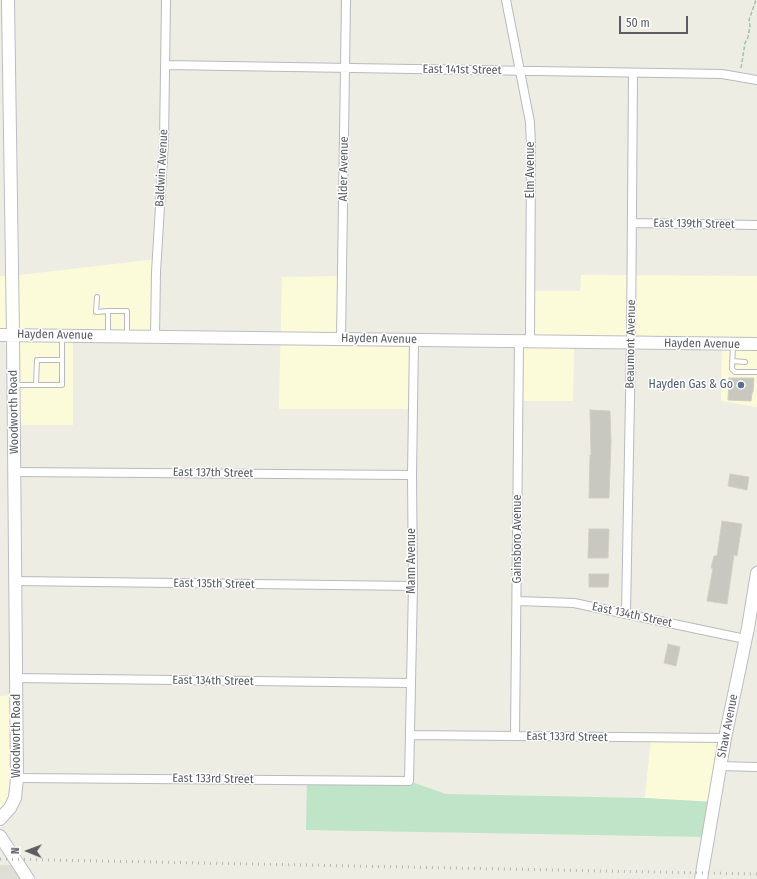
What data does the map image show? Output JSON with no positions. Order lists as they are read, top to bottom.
{
  "streets": {
    "street": [
      "East 141st Street",
      "Baldwin Avenue",
      "Alder Avenue",
      "Elm Avenue",
      "East 139th Street",
      "Hayden Avenue",
      "Beaumont Avenue",
      "Woodworth Road",
      "East 137th Street",
      "Gainsboro Avenue",
      "Mann Avenue",
      "East 135th Street",
      "East 134th Street",
      "Shaw Avenue",
      "East 133rd Street"
    ]
  },
  "crossings": [
    ["East 141st Street", "Baldwin Avenue"],
    ["East 141st Street", "Alder Avenue"],
    ["East 141st Street", "Elm Avenue"],
    ["East 141st Street", "Beaumont Avenue"],
    ["Baldwin Avenue", "Hayden Avenue"],
    ["Alder Avenue", "Hayden Avenue"],
    ["Elm Avenue", "Hayden Avenue"],
    ["Elm Avenue", "Gainsboro Avenue"],
    ["East 139th Street", "Beaumont Avenue"],
    ["Hayden Avenue", "Beaumont Avenue"],
    ["Hayden Avenue", "Woodworth Road"],
    ["Hayden Avenue", "Gainsboro Avenue"],
    ["Hayden Avenue", "Mann Avenue"],
    ["Beaumont Avenue", "East 134th Street"],
    ["Woodworth Road", "East 137th Street"],
    ["Woodworth Road", "East 135th Street"],
    ["Woodworth Road", "East 134th Street"],
    ["Woodworth Road", "East 133rd Street"],
    ["East 137th Street", "Mann Avenue"],
    ["Gainsboro Avenue", "East 134th Street"],
    ["Gainsboro Avenue", "East 133rd Street"],
    ["Mann Avenue", "East 135th Street"],
    ["Mann Avenue", "East 134th Street"],
    ["Mann Avenue", "East 133rd Street"],
    ["East 134th Street", "Shaw Avenue"],
    ["Shaw Avenue", "East 133rd Street"]
  ],
  "places": ["Hayden Gas & Go"],
  "scale_bar": "50 m",
  "north": "left"
}
